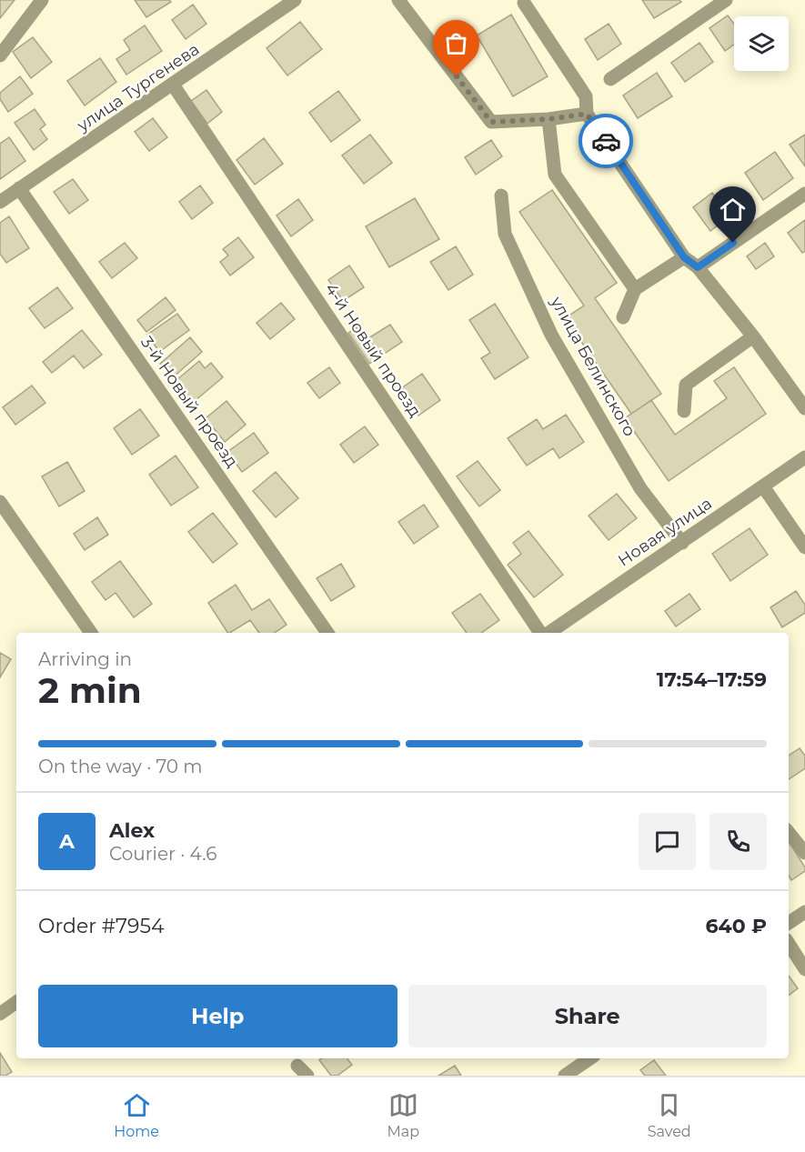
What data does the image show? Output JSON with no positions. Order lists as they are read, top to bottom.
{
  "streets": {
    "street": [
      "улица Тургенева",
      "4-й Новый проезд",
      "улица Белинского",
      "3-й Новый проезд",
      "Новая улица"
    ]
  },
  "crossings": [
    ["улица Тургенева", "4-й Новый проезд"],
    ["улица Тургенева", "3-й Новый проезд"],
    ["улица Белинского", "Новая улица"]
  ],
  "page": {
    "heading": ["2 min", "Arriving in", "17:54–17:59"],
    "panel": [
      "Alex",
      "Courier · 4.6",
      "Order #7954",
      "640 ₽"
    ],
    "bar": "On the way · 70 m",
    "round": "A",
    "buttons": ["Help", "Share"],
    "tabs": ["Home", "Map", "Saved"]
  }
}
